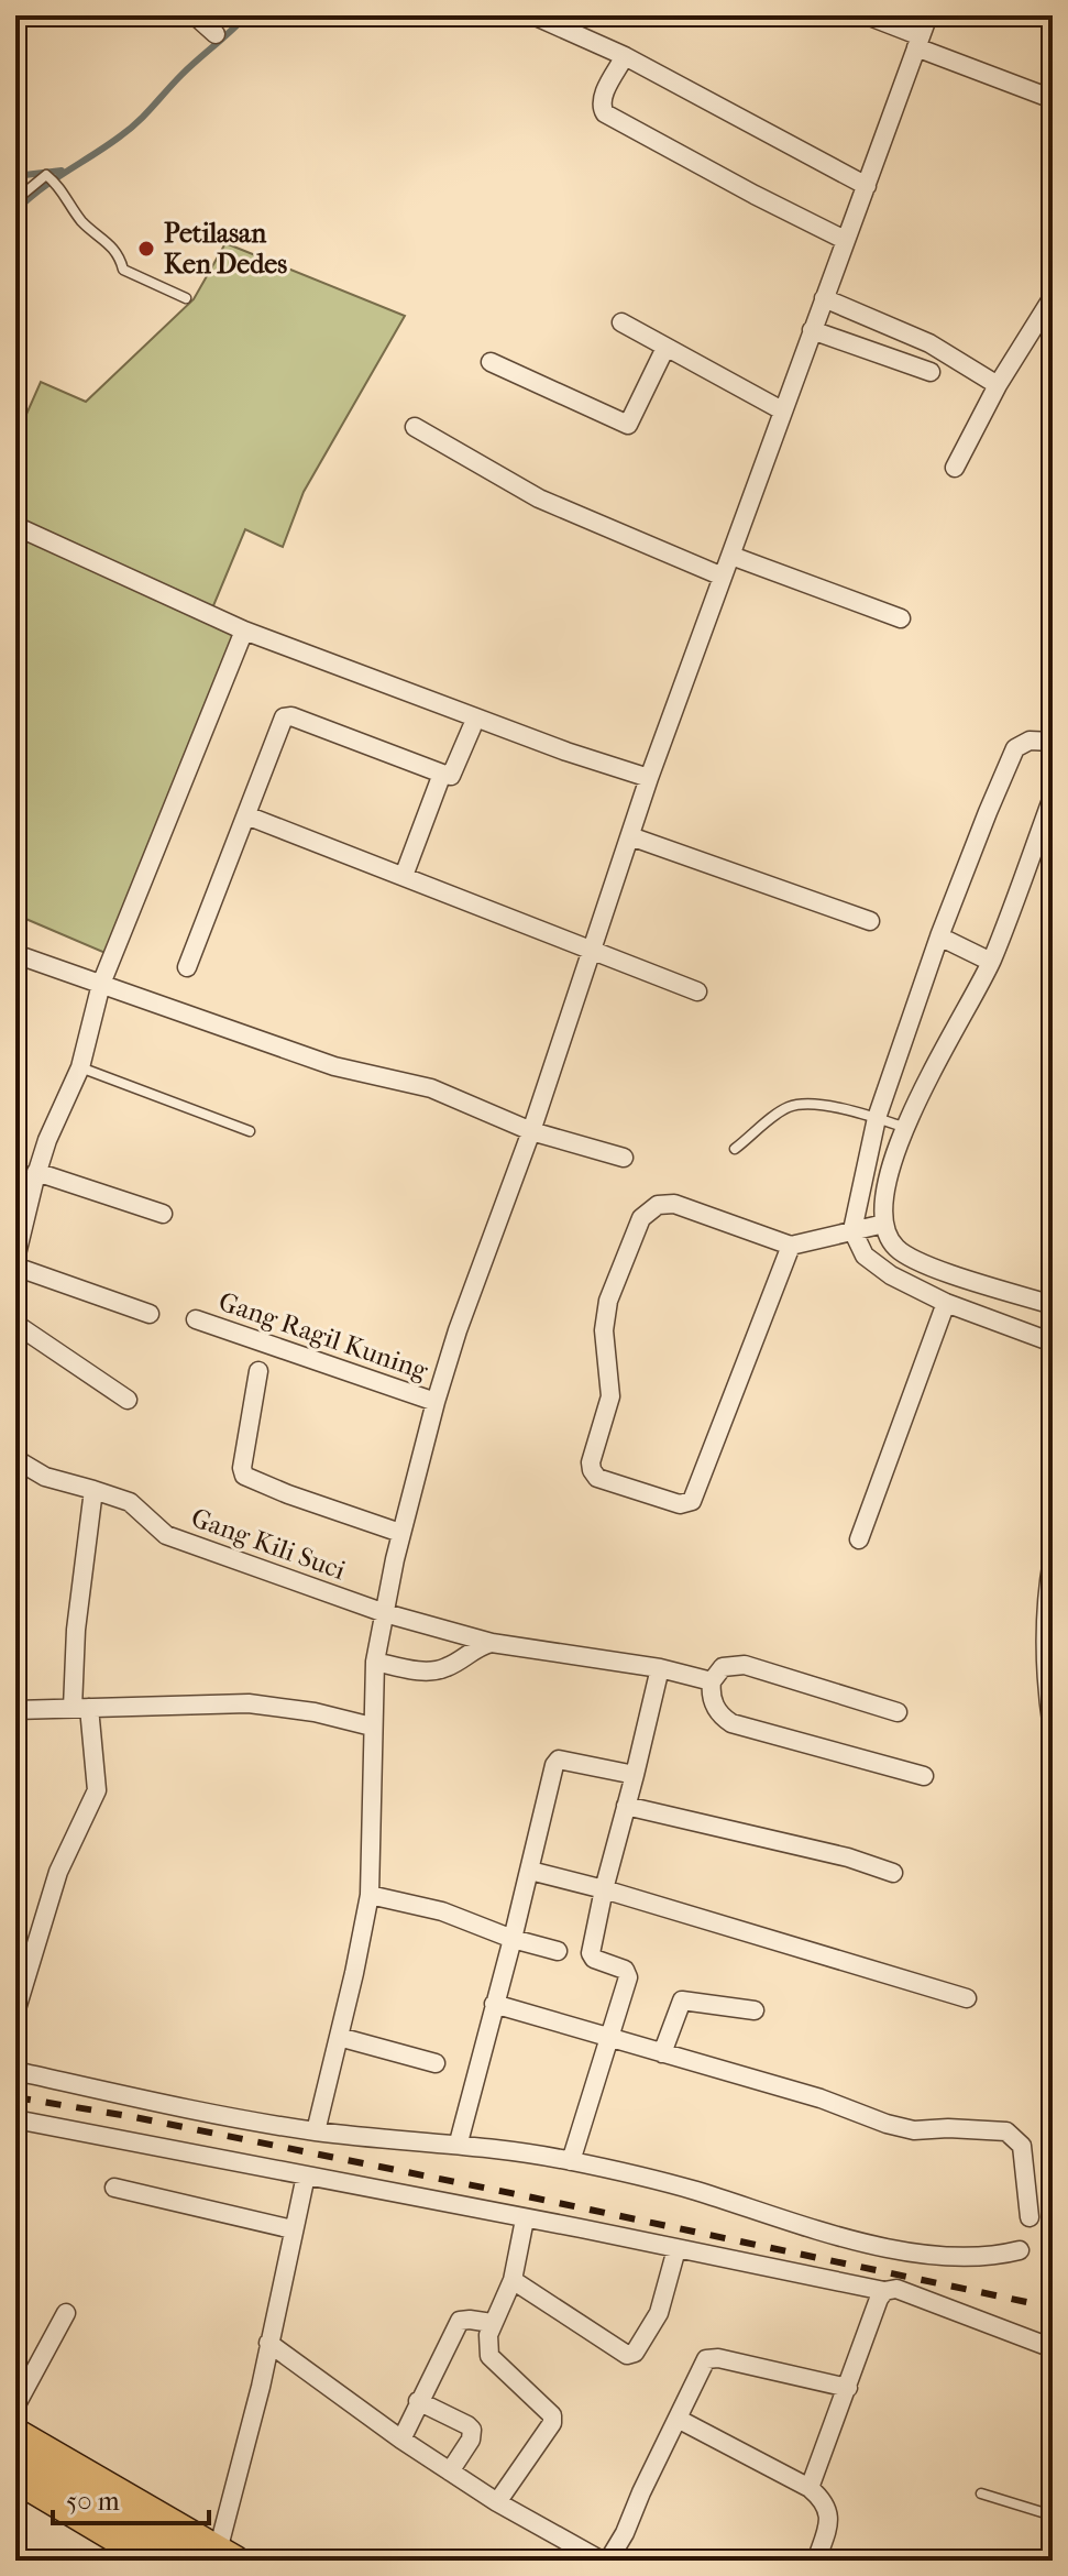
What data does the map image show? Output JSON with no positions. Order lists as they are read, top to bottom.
{
  "streets": {
    "street": ["Gang Ragil Kuning", "Gang Kili Suci"]
  },
  "places": ["Petilasan Ken Dedes"],
  "scale_bar": "50 m"
}
